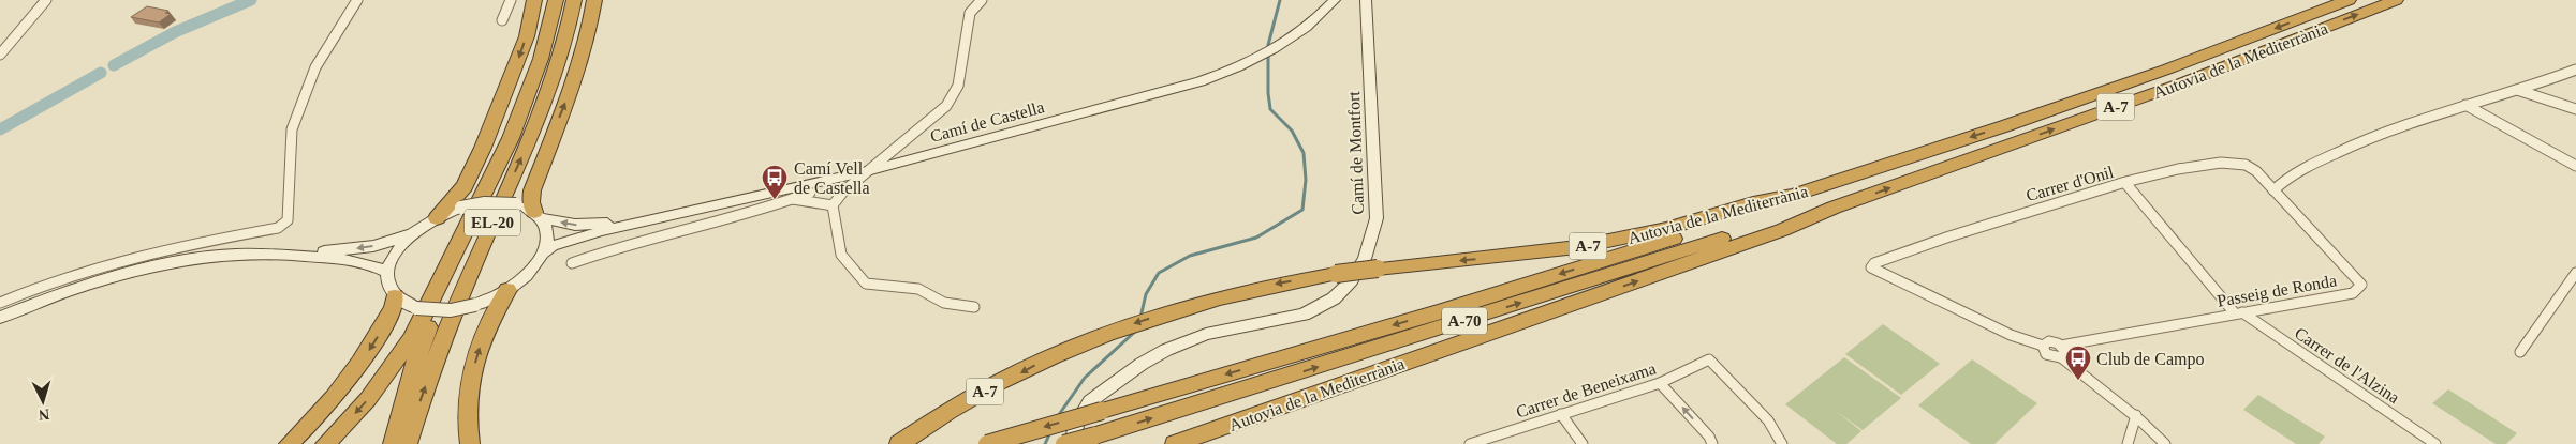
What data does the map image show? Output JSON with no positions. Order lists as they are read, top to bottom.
{
  "streets": {
    "highway": [
      "Autovia de la Mediterrània",
      "A-7",
      "EL-20",
      "A-70"
    ],
    "main road": ["Camí de Castella", "Camí de Montfort"],
    "street": [
      "Carrer d'Onil",
      "Passeig de Ronda",
      "Carrer de l'Alzina",
      "Carrer de Beneixama"
    ]
  },
  "crossings": [
    ["Autovia de la Mediterrània", "A-70"],
    ["Carrer d'Onil", "Passeig de Ronda"],
    ["Carrer d'Onil", "Carrer de l'Alzina"],
    ["Passeig de Ronda", "Carrer de l'Alzina"]
  ],
  "places": {
    "bus stop": ["Camí Vell de Castella", "Club de Campo"]
  },
  "north": "bottom"
}
